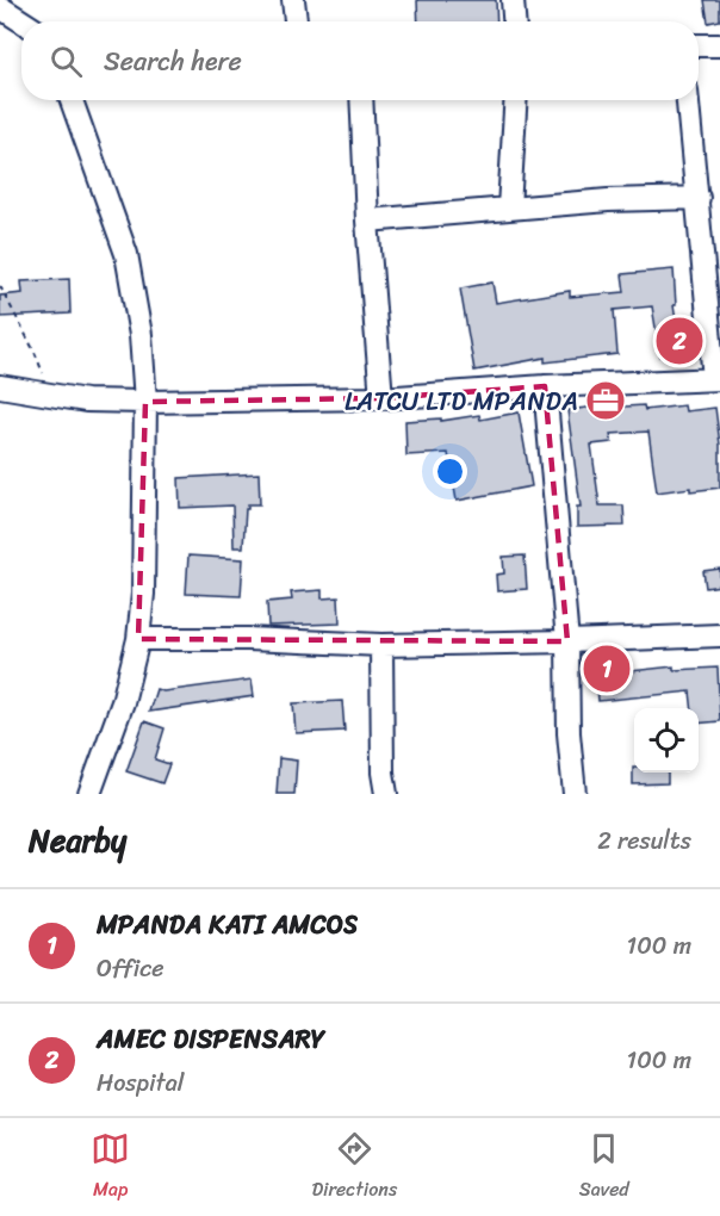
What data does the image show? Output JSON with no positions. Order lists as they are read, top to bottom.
{
  "places": {
    "office": ["LATCU LTD MPANDA"]
  },
  "page": {
    "search": "Search here",
    "pins": ["2", "1"],
    "heading": ["Nearby", "2 results"],
    "list": [
      {
        "mark": "1",
        "name": "MPANDA KATI AMCOS",
        "note": "Office",
        "value": "100 m"
      },
      {
        "mark": "2",
        "name": "AMEC DISPENSARY",
        "note": "Hospital",
        "value": "100 m"
      }
    ],
    "nav": ["Map", "Directions", "Saved"]
  }
}
